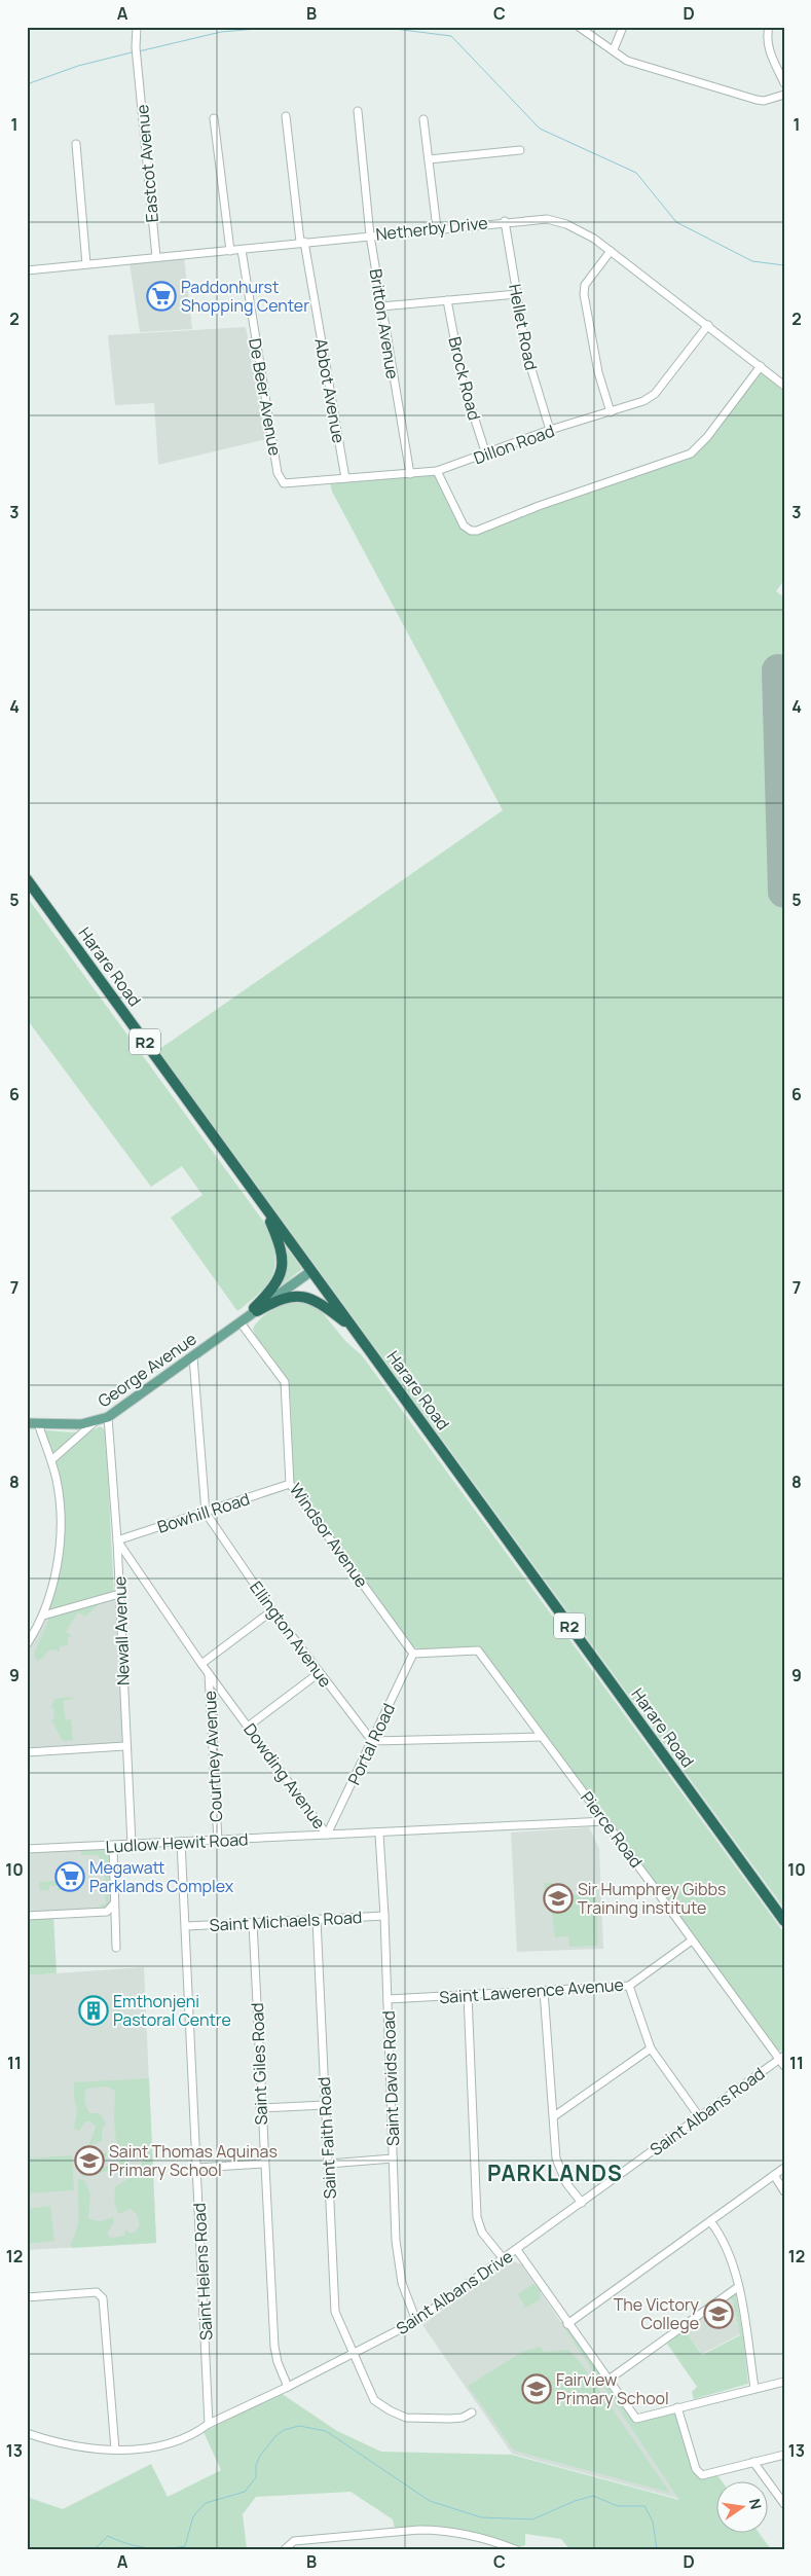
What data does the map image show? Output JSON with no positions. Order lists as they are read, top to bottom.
{
  "streets": {
    "highway": ["Harare Road", "R2"],
    "main road": ["George Avenue"],
    "street": [
      "Eastcot Avenue",
      "Netherby Drive",
      "Britton Avenue",
      "Hellet Road",
      "Brock Road",
      "Abbot Avenue",
      "De Beer Avenue",
      "Dillon Road",
      "Bowhill Road",
      "Windsor Avenue",
      "Newall Avenue",
      "Ellington Avenue",
      "Portal Road",
      "Courtney Avenue",
      "Dowding Avenue",
      "Pierce Road",
      "Ludlow Hewit Road",
      "Saint Michaels Road",
      "Saint Lawerence Avenue",
      "Saint Giles Road",
      "Saint Davids Road",
      "Saint Albans Road",
      "Saint Faith Road",
      "Saint Helens Road",
      "Saint Albans Drive"
    ]
  },
  "crossings": [
    ["Eastcot Avenue", "Netherby Drive"],
    ["Netherby Drive", "Britton Avenue"],
    ["Netherby Drive", "Hellet Road"],
    ["Netherby Drive", "Abbot Avenue"],
    ["Netherby Drive", "De Beer Avenue"],
    ["Netherby Drive", "Dillon Road"],
    ["Britton Avenue", "Dillon Road"],
    ["Hellet Road", "Dillon Road"],
    ["Brock Road", "Dillon Road"],
    ["Abbot Avenue", "Dillon Road"],
    ["De Beer Avenue", "Dillon Road"],
    ["Harare Road", "George Avenue"],
    ["George Avenue", "Windsor Avenue"],
    ["George Avenue", "Newall Avenue"],
    ["George Avenue", "Ellington Avenue"],
    ["Bowhill Road", "Windsor Avenue"],
    ["Bowhill Road", "Newall Avenue"],
    ["Bowhill Road", "Ellington Avenue"],
    ["Bowhill Road", "Dowding Avenue"],
    ["Windsor Avenue", "Portal Road"],
    ["Windsor Avenue", "Pierce Road"],
    ["Newall Avenue", "Dowding Avenue"],
    ["Newall Avenue", "Ludlow Hewit Road"],
    ["Ellington Avenue", "Portal Road"],
    ["Portal Road", "Dowding Avenue"],
    ["Portal Road", "Pierce Road"],
    ["Portal Road", "Ludlow Hewit Road"],
    ["Courtney Avenue", "Dowding Avenue"],
    ["Courtney Avenue", "Ludlow Hewit Road"],
    ["Dowding Avenue", "Pierce Road"],
    ["Dowding Avenue", "Ludlow Hewit Road"],
    ["Dowding Avenue", "Saint Davids Road"],
    ["Pierce Road", "Saint Lawerence Avenue"],
    ["Pierce Road", "Saint Albans Road"],
    ["Ludlow Hewit Road", "Saint Helens Road"],
    ["Saint Michaels Road", "Saint Giles Road"],
    ["Saint Michaels Road", "Saint Davids Road"],
    ["Saint Michaels Road", "Saint Faith Road"],
    ["Saint Michaels Road", "Saint Helens Road"],
    ["Saint Lawerence Avenue", "Saint Davids Road"],
    ["Saint Giles Road", "Saint Albans Drive"],
    ["Saint Davids Road", "Saint Albans Drive"],
    ["Saint Albans Road", "Saint Albans Drive"],
    ["Saint Faith Road", "Saint Albans Drive"],
    ["Saint Helens Road", "Saint Albans Drive"]
  ],
  "districts": ["PARKLANDS"],
  "places": {
    "supermarket": ["Paddonhurst Shopping Center", "Megawatt Parklands Complex"],
    "school or university": [
      "Sir Humphrey Gibbs Training institute",
      "Saint Thomas Aquinas Primary School",
      "The Victory College",
      "Fairview Primary School"
    ],
    "building": ["Emthonjeni Pastoral Centre"]
  },
  "north": "right",
  "grid": {
    "columns": [
      "A",
      "B",
      "C",
      "D"
    ],
    "rows": [
      "1",
      "2",
      "3",
      "4",
      "5",
      "6",
      "7",
      "8",
      "9",
      "10",
      "11",
      "12",
      "13"
    ]
  }
}
